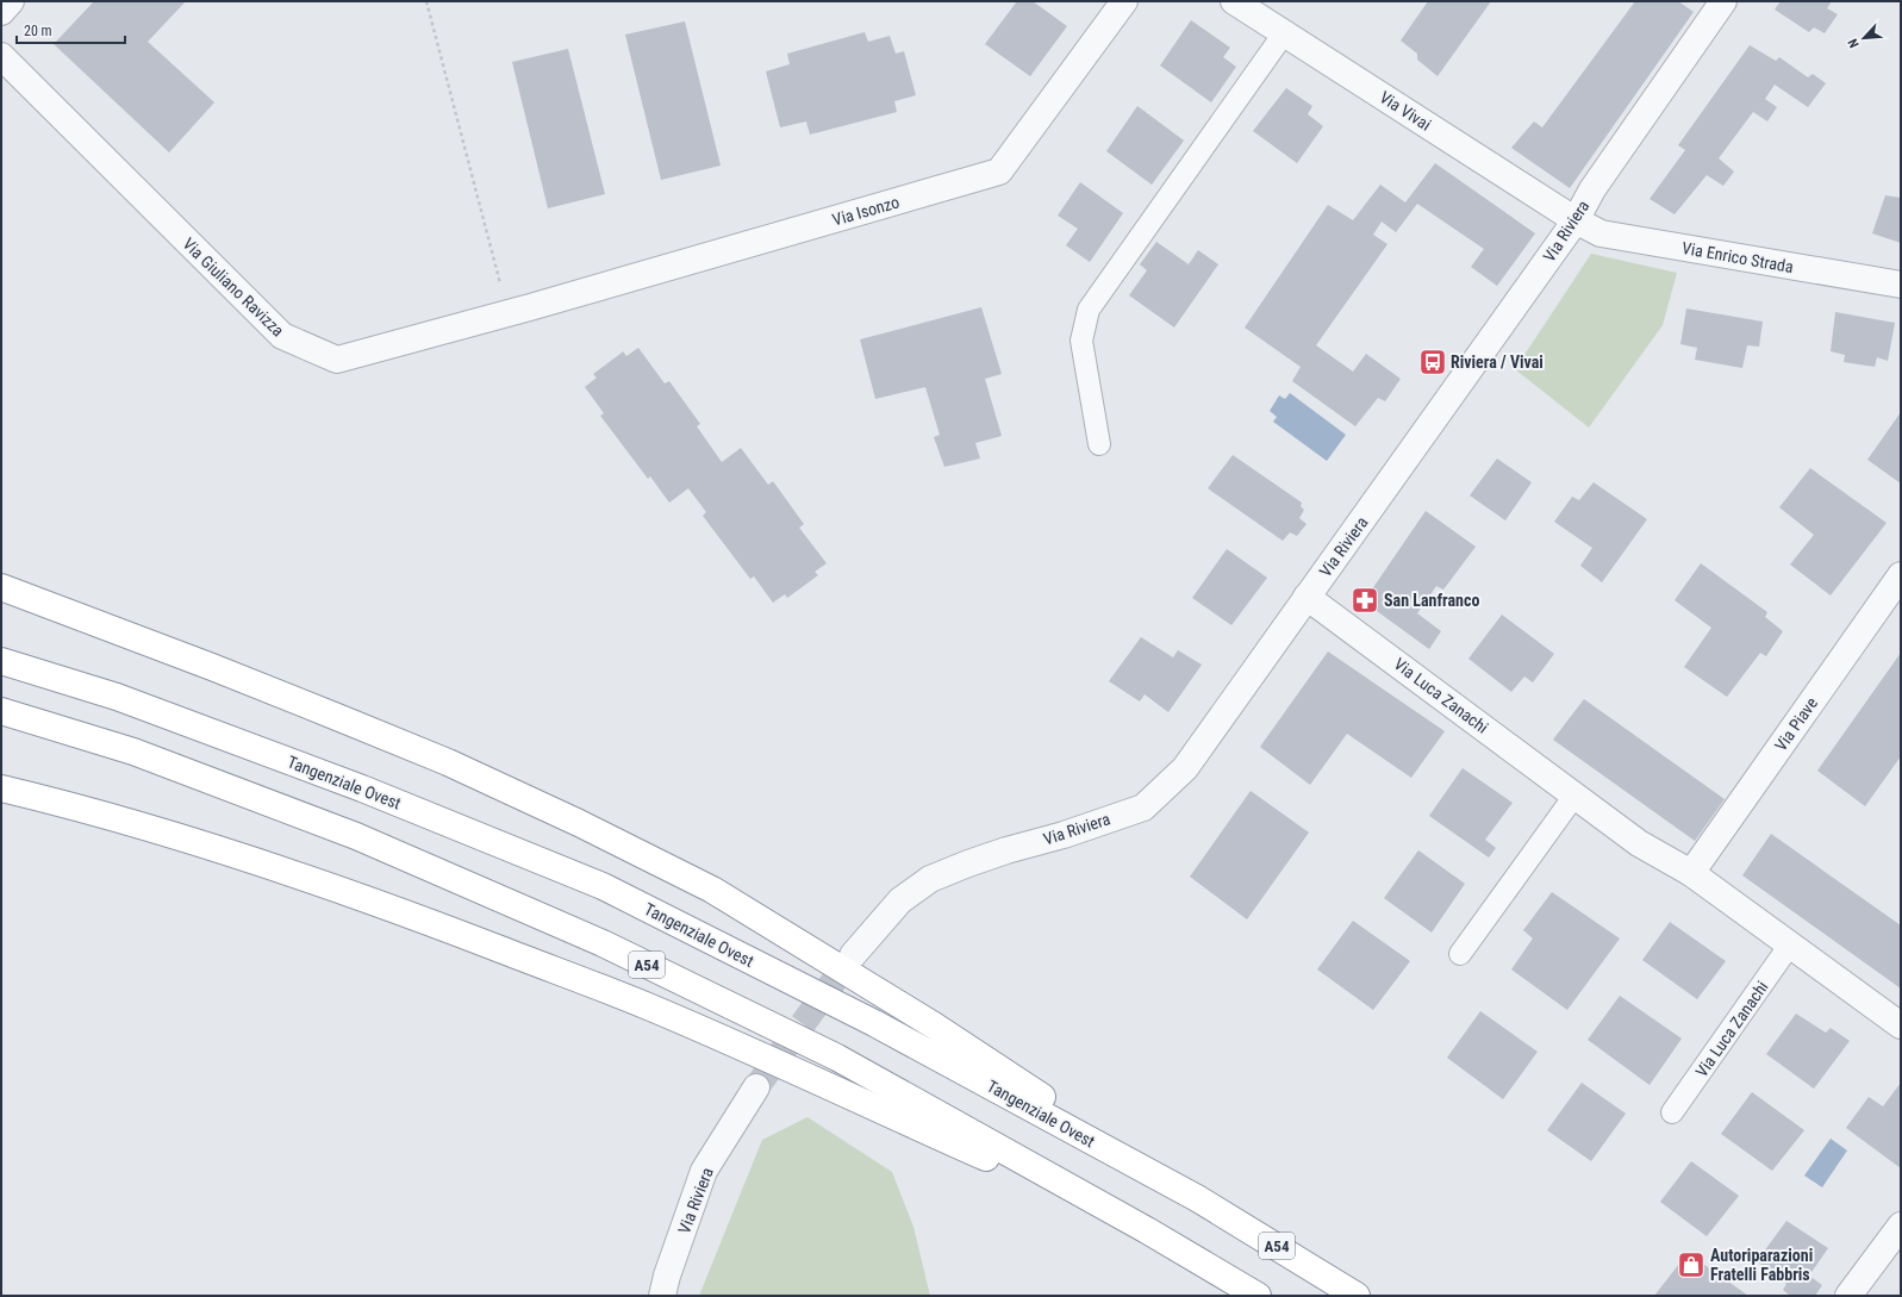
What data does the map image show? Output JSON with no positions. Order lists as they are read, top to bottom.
{
  "streets": {
    "highway": ["Tangenziale Ovest", "A54"],
    "street": [
      "Via Vivai",
      "Via Isonzo",
      "Via Riviera",
      "Via Enrico Strada",
      "Via Giuliano Ravizza",
      "Via Luca Zanachi",
      "Via Piave"
    ]
  },
  "crossings": [
    ["Via Vivai", "Via Riviera"],
    ["Via Vivai", "Via Enrico Strada"],
    ["Via Isonzo", "Via Giuliano Ravizza"],
    ["Via Riviera", "Via Enrico Strada"],
    ["Via Riviera", "Via Luca Zanachi"],
    ["Via Luca Zanachi", "Via Piave"]
  ],
  "places": {
    "bus stop": ["Riviera / Vivai"],
    "pharmacy": ["San Lanfranco"],
    "shop": ["Autoriparazioni Fratelli Fabbris"]
  },
  "scale_bar": "20 m",
  "north": "bottom left"
}
